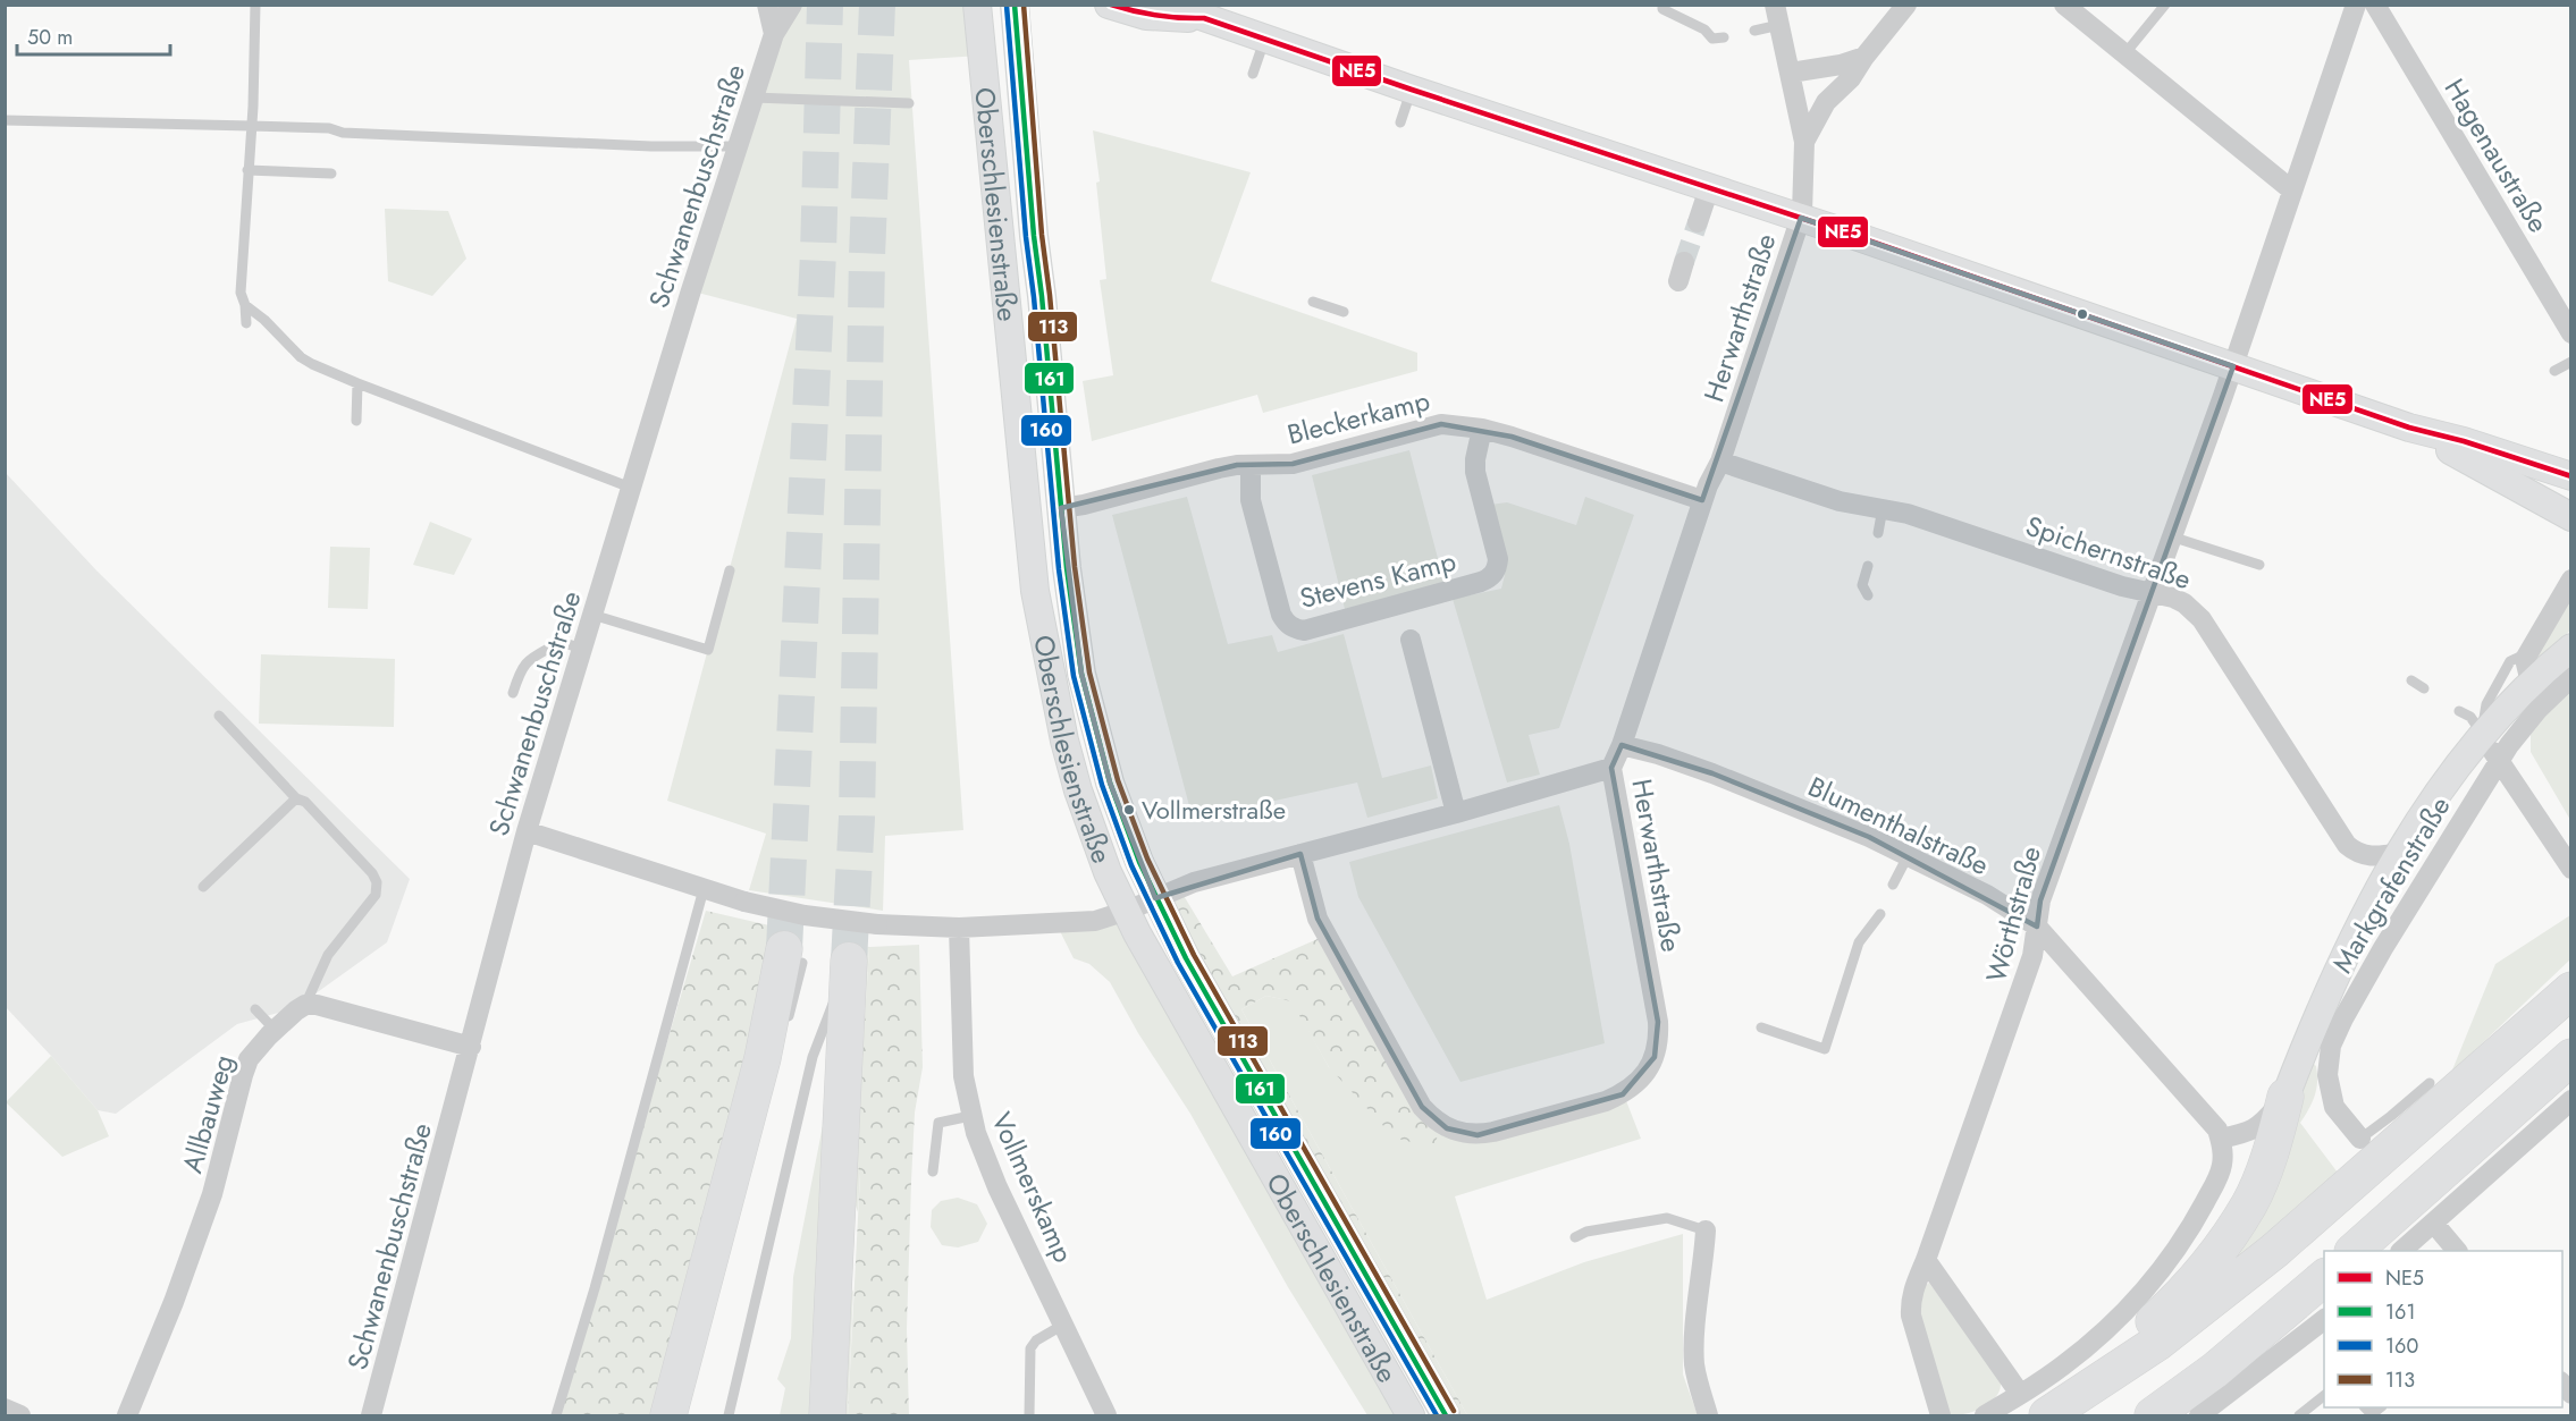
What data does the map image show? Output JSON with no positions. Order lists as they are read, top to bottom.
{
  "streets": {
    "main road": ["Oberschlesienstraße"],
    "street": [
      "Hagenaustraße",
      "Schwanenbuschstraße",
      "Herwarthstraße",
      "Bleckerkamp",
      "Spichernstraße",
      "Stevens Kamp",
      "Blumenthalstraße",
      "Markgrafenstraße",
      "Wörthstraße",
      "Allbauweg",
      "Vollmerskamp"
    ]
  },
  "crossings": [
    ["Oberschlesienstraße", "Bleckerkamp"],
    ["Herwarthstraße", "Bleckerkamp"],
    ["Herwarthstraße", "Spichernstraße"],
    ["Herwarthstraße", "Blumenthalstraße"],
    ["Bleckerkamp", "Stevens Kamp"],
    ["Spichernstraße", "Wörthstraße"],
    ["Blumenthalstraße", "Wörthstraße"]
  ],
  "places": ["Vollmerstraße"],
  "lines": [
    "transit line NE5",
    "transit line 161",
    "transit line 113",
    "transit line 160"
  ],
  "legend": [
    "NE5",
    "161",
    "160",
    "113"
  ],
  "scale_bar": "50 m"
}
